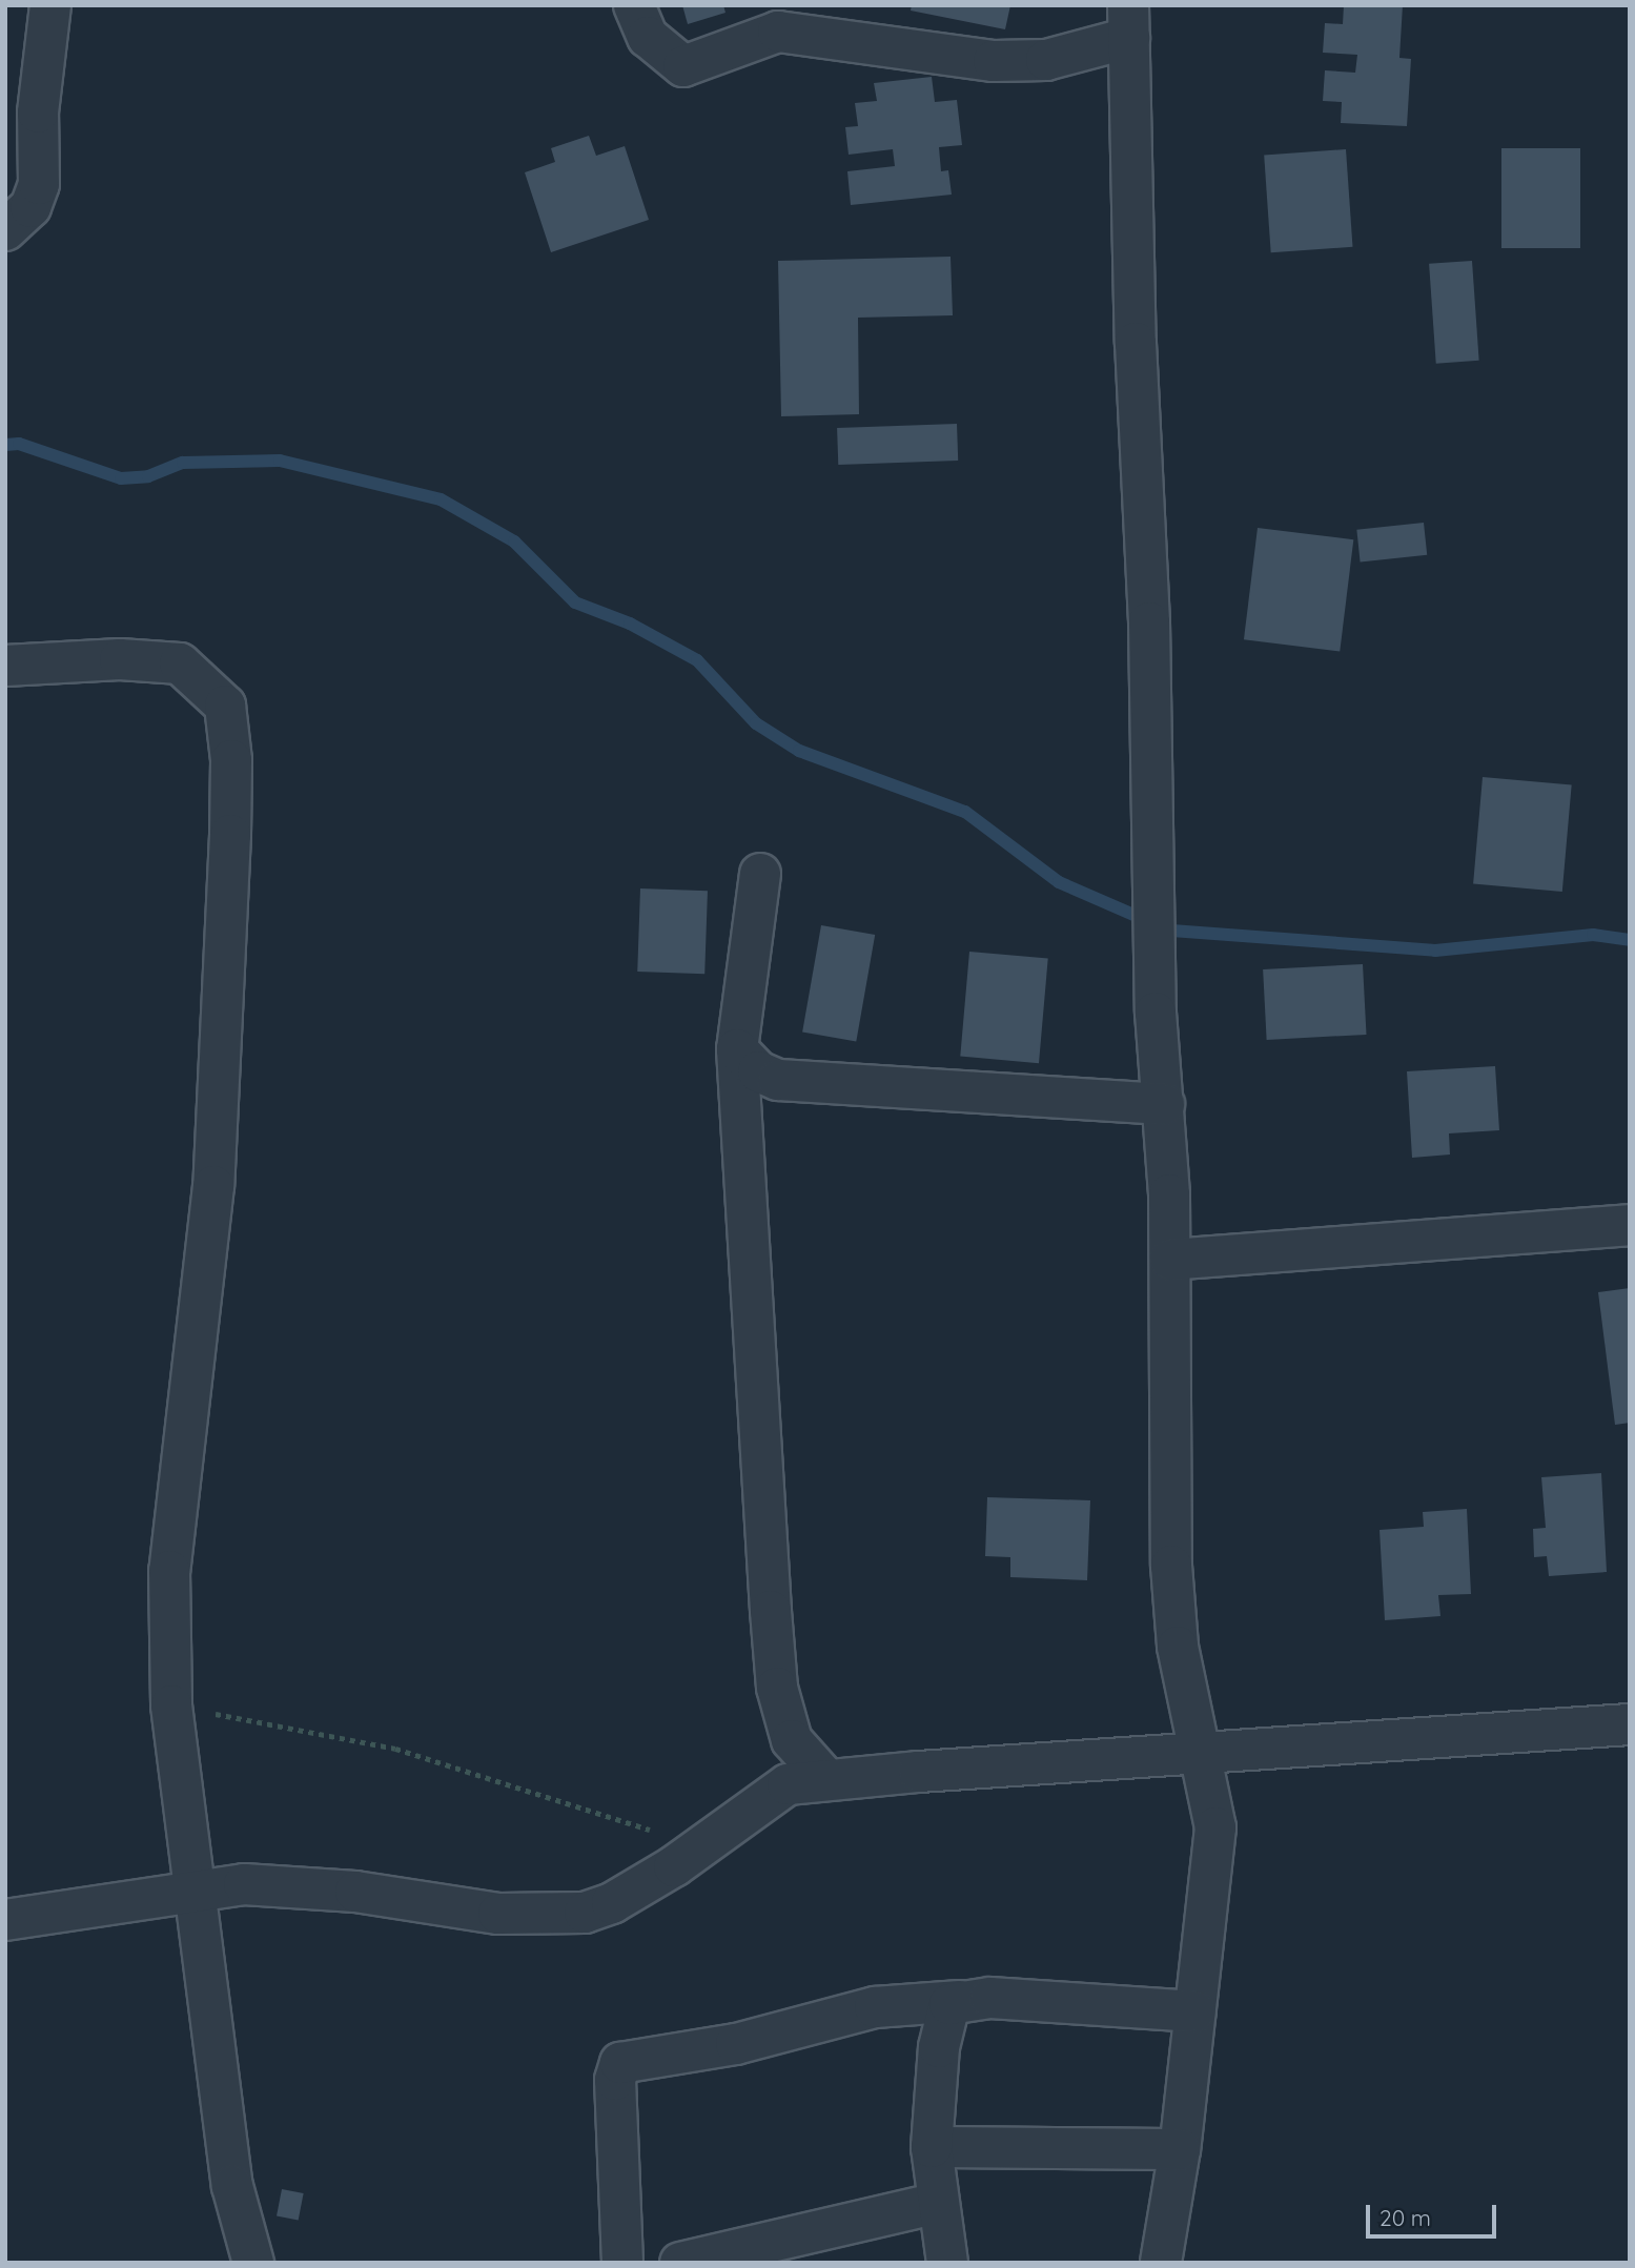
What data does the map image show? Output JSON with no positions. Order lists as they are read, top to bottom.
{
  "scale_bar": "20 m"
}
